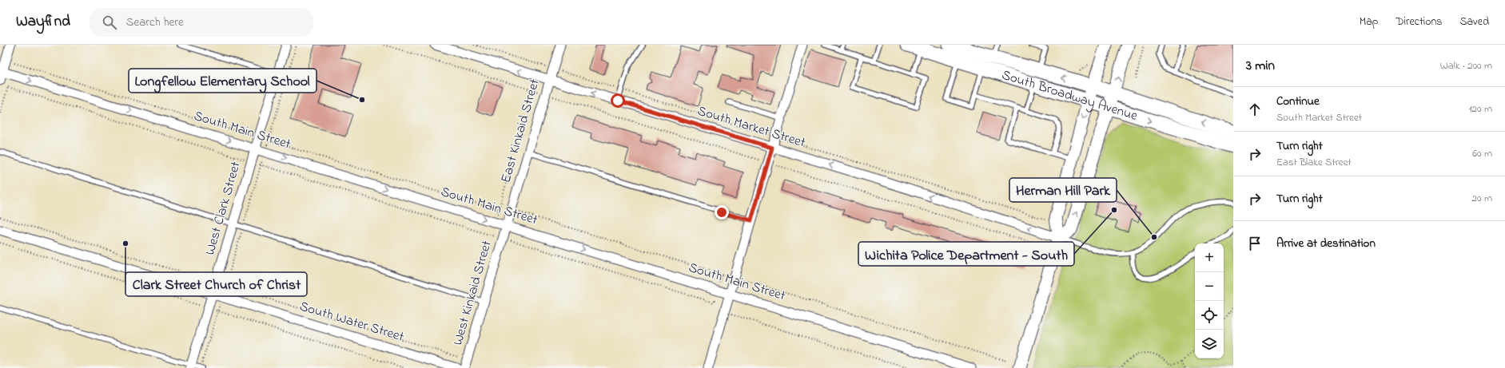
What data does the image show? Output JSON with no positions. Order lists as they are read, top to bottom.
{
  "streets": {
    "main road": ["South Broadway Avenue"],
    "street": [
      "South Market Street",
      "South Main Street",
      "East Kinkaid Street",
      "West Clark Street",
      "West Kinkaid Street",
      "South Water Street"
    ]
  },
  "crossings": [
    ["South Market Street", "East Kinkaid Street"],
    ["South Main Street", "East Kinkaid Street"],
    ["South Main Street", "West Clark Street"],
    ["South Main Street", "West Kinkaid Street"],
    ["East Kinkaid Street", "West Kinkaid Street"],
    ["West Clark Street", "South Water Street"]
  ],
  "one_way": ["South Market Street", "South Main Street"],
  "places": [
    "Longfellow Elementary School",
    "Wichita Police Department - South",
    "Herman Hill Park",
    "Clark Street Church of Christ"
  ],
  "page": {
    "header": "Wayfind",
    "search": "Search here",
    "nav": ["Map", "Directions", "Saved"],
    "heading": ["3 min", "Walk · 200 m"],
    "list": [
      ["Continue", "South Market Street", "120 m"],
      ["Turn right", "East Blake Street", "60 m"],
      ["Turn right", "20 m"],
      "Arrive at destination"
    ],
    "map_buttons": ["+", "−"]
  }
}
